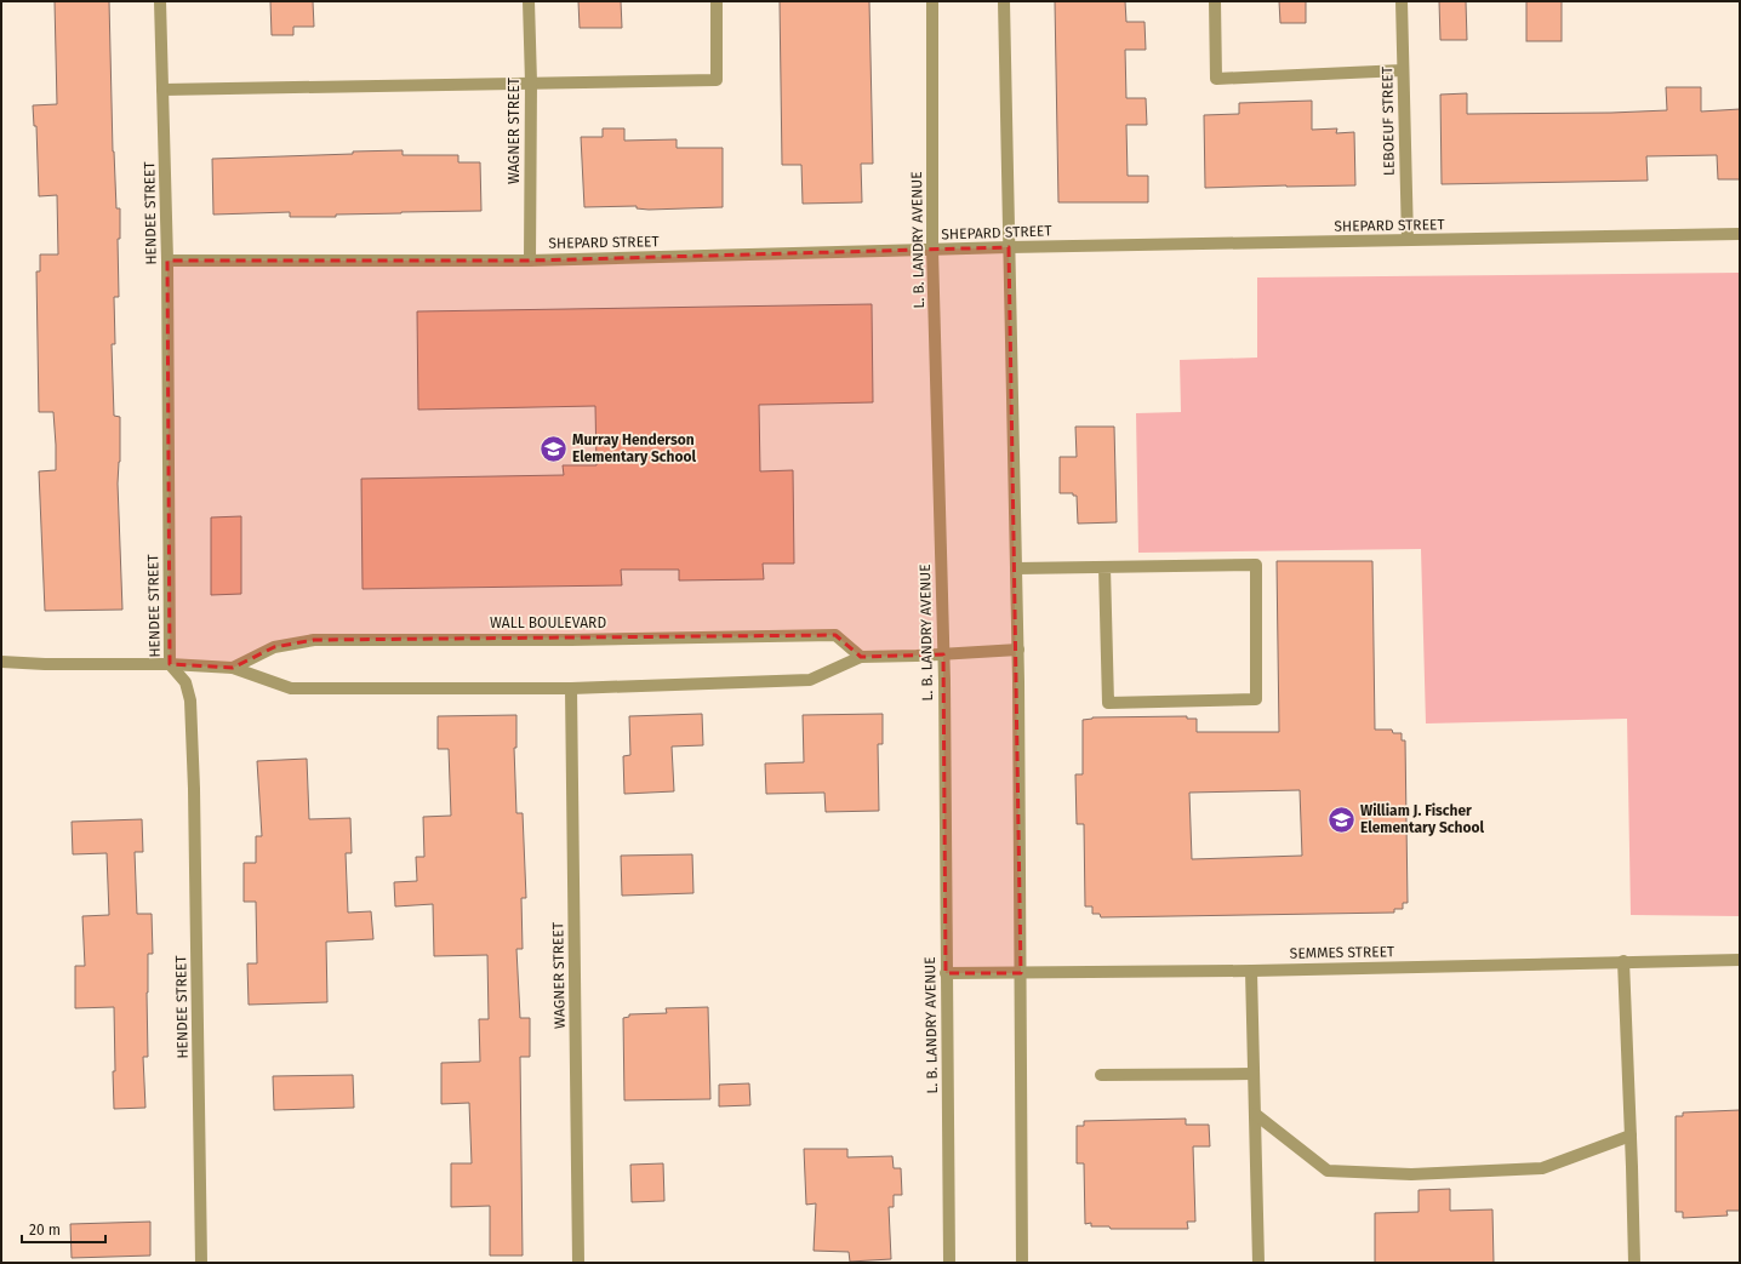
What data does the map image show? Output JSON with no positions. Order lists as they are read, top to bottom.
{
  "streets": {
    "street": [
      "LEBOEUF STREET",
      "WAGNER STREET",
      "HENDEE STREET",
      "SHEPARD STREET",
      "L. B. LANDRY AVENUE",
      "WALL BOULEVARD",
      "SEMMES STREET"
    ]
  },
  "crossings": [
    ["LEBOEUF STREET", "SHEPARD STREET"],
    ["WAGNER STREET", "SHEPARD STREET"],
    ["WAGNER STREET", "WALL BOULEVARD"],
    ["HENDEE STREET", "SHEPARD STREET"],
    ["HENDEE STREET", "WALL BOULEVARD"],
    ["SHEPARD STREET", "L. B. LANDRY AVENUE"],
    ["L. B. LANDRY AVENUE", "WALL BOULEVARD"],
    ["L. B. LANDRY AVENUE", "SEMMES STREET"]
  ],
  "places": {
    "school or university": ["Murray Henderson Elementary School", "William J. Fischer Elementary School"]
  },
  "scale_bar": "20 m"
}
